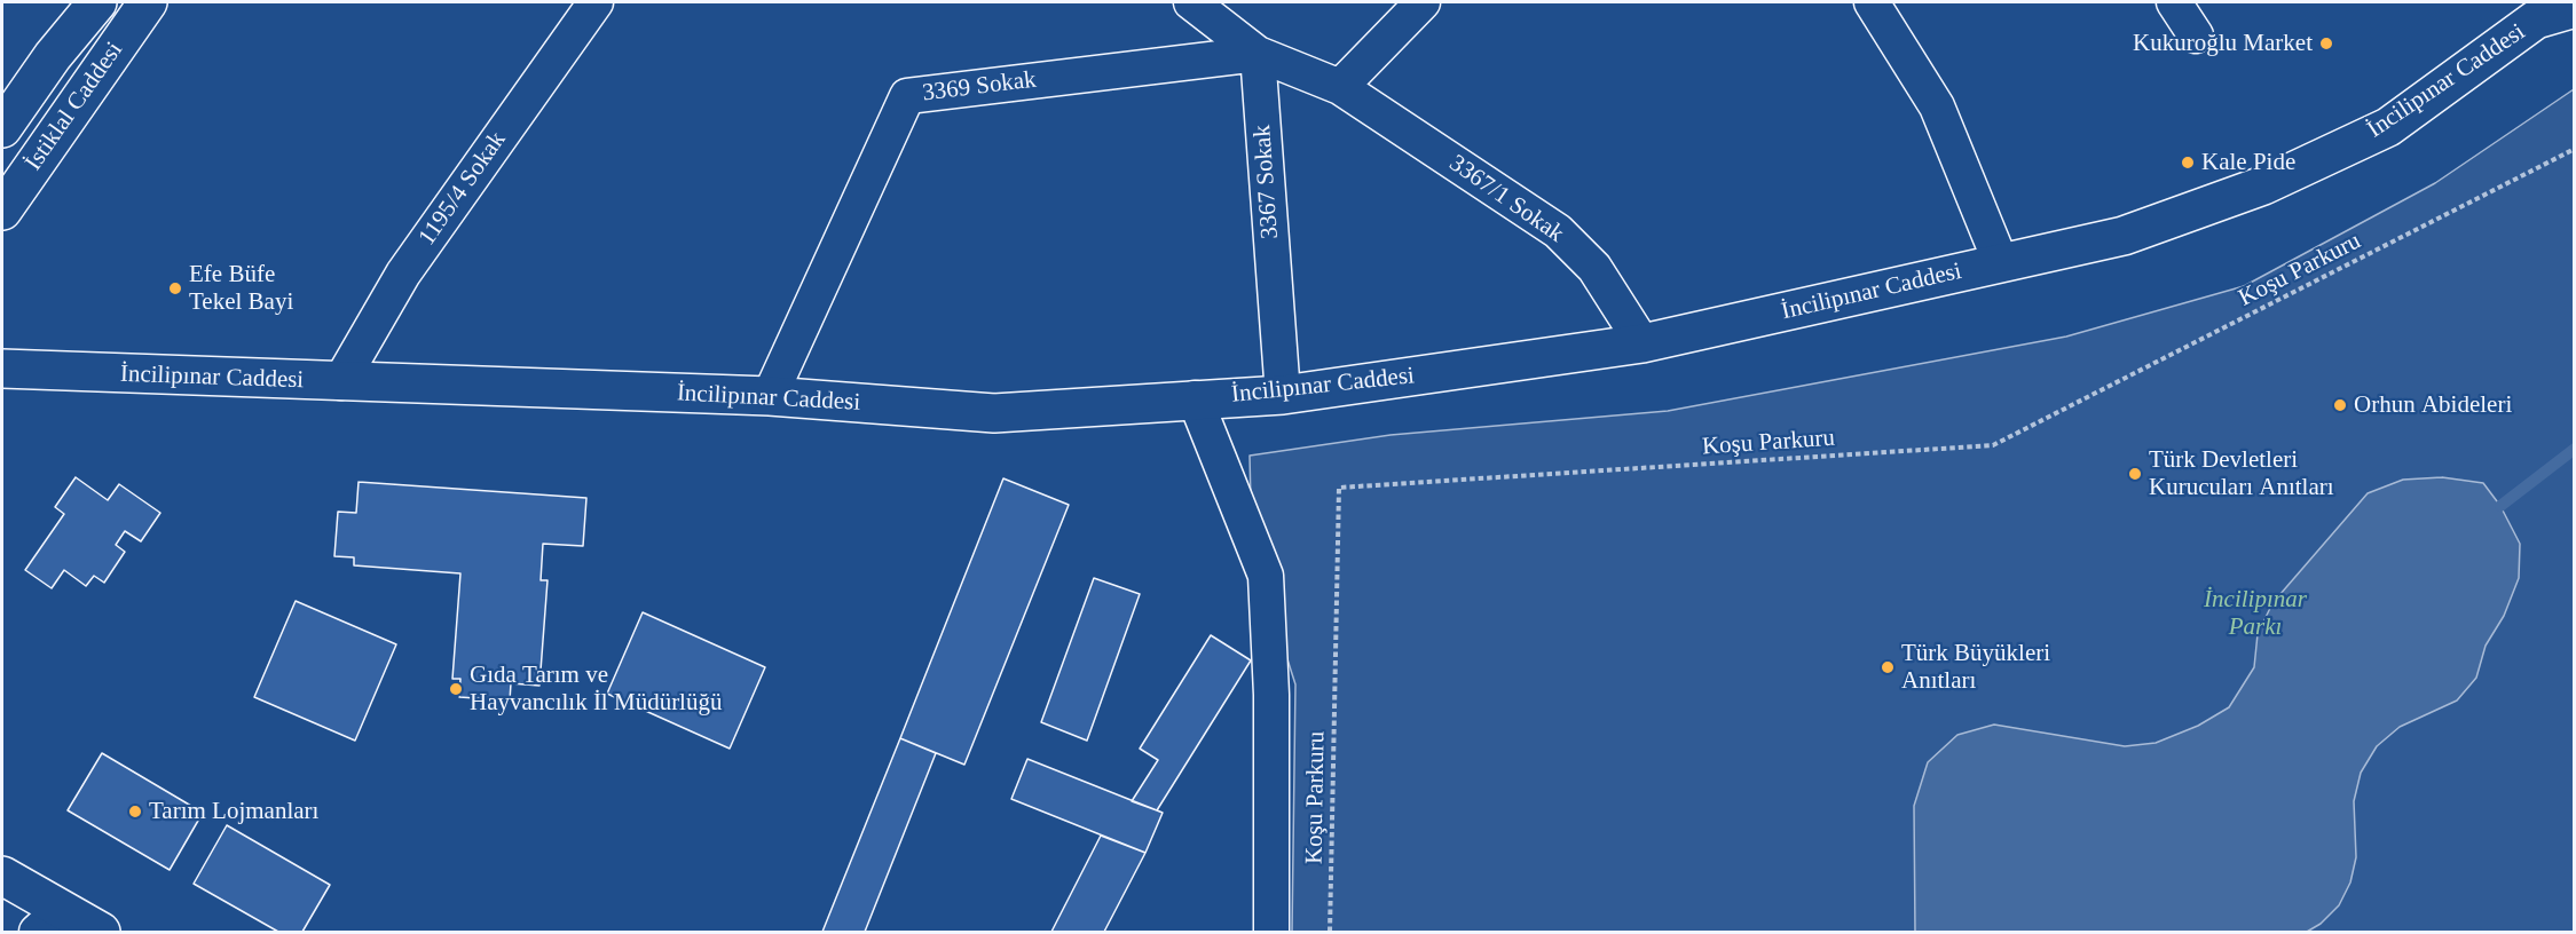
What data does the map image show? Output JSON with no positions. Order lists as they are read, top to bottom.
{
  "streets": {
    "main road": ["İncilipınar Caddesi", "İstiklal Caddesi"],
    "street": [
      "3369 Sokak",
      "3367 Sokak",
      "1195/4 Sokak",
      "3367/1 Sokak"
    ],
    "path": ["Koşu Parkuru"]
  },
  "crossings": [
    ["İncilipınar Caddesi", "3369 Sokak"],
    ["İncilipınar Caddesi", "3367 Sokak"],
    ["İncilipınar Caddesi", "1195/4 Sokak"],
    ["İncilipınar Caddesi", "3367/1 Sokak"],
    ["3369 Sokak", "3367 Sokak"],
    ["3369 Sokak", "3367/1 Sokak"],
    ["3367 Sokak", "3367/1 Sokak"]
  ],
  "parks": ["İncilipınar Parkı"],
  "places": [
    "Kukuroğlu Market",
    "Kale Pide",
    "Efe Büfe Tekel Bayi",
    "Orhun Abideleri",
    "Türk Devletleri Kurucuları Anıtları",
    "Türk Büyükleri Anıtları",
    "Gıda Tarım ve Hayvancılık İl Müdürlüğü",
    "Tarım Lojmanları"
  ]
}
